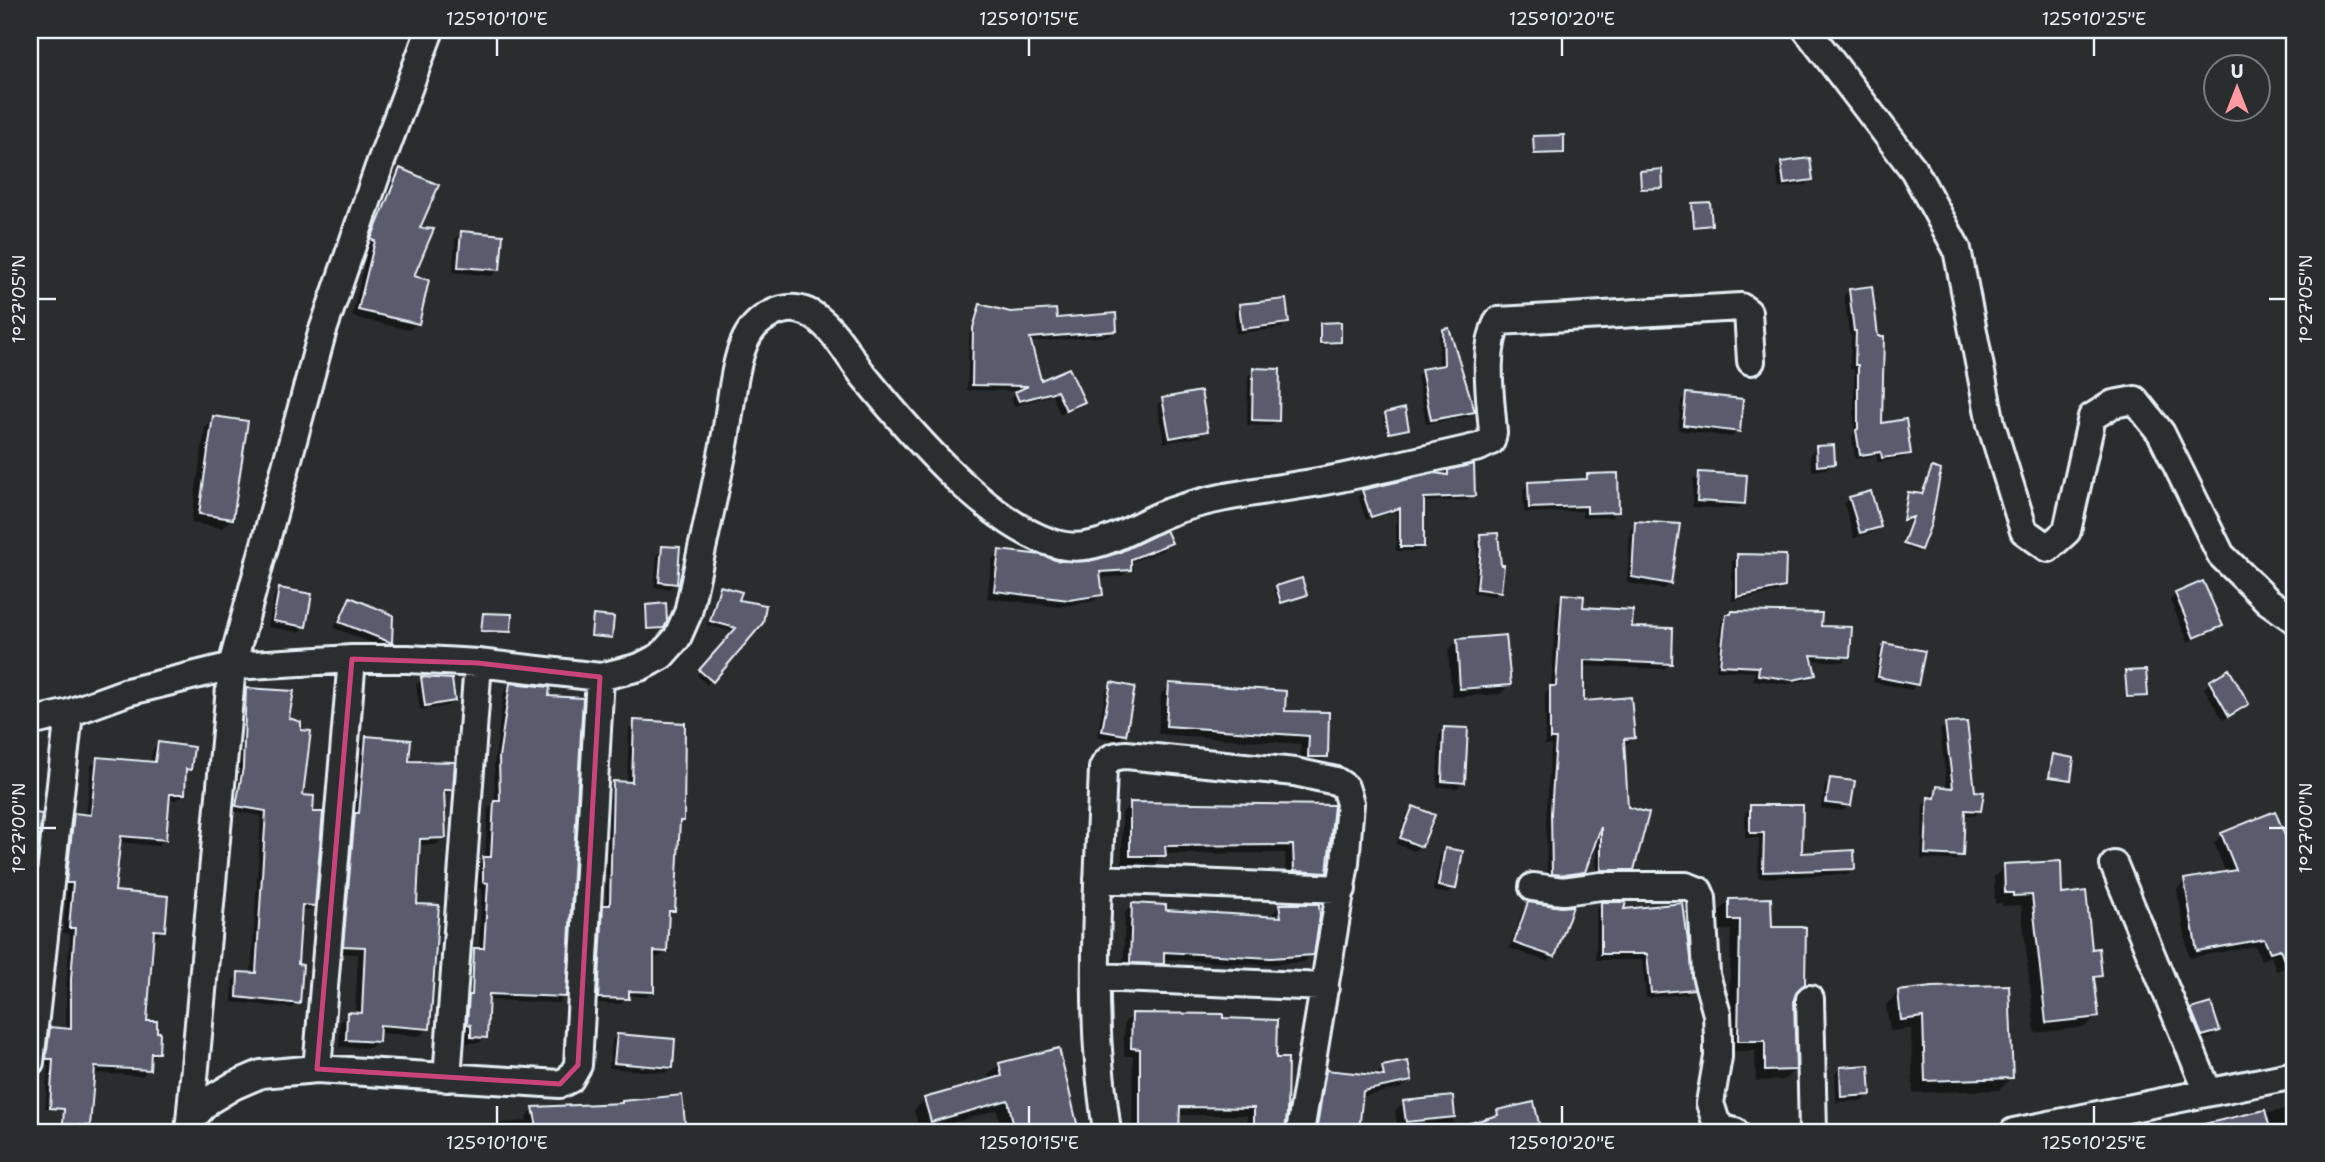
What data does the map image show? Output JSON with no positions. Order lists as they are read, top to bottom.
{
  "north": "top",
  "coordinates": [
    "125°10'10\"E",
    "125°10'15\"E",
    "125°10'20\"E",
    "125°10'25\"E",
    "1°27'05\"N",
    "1°27'00\"N"
  ]
}
